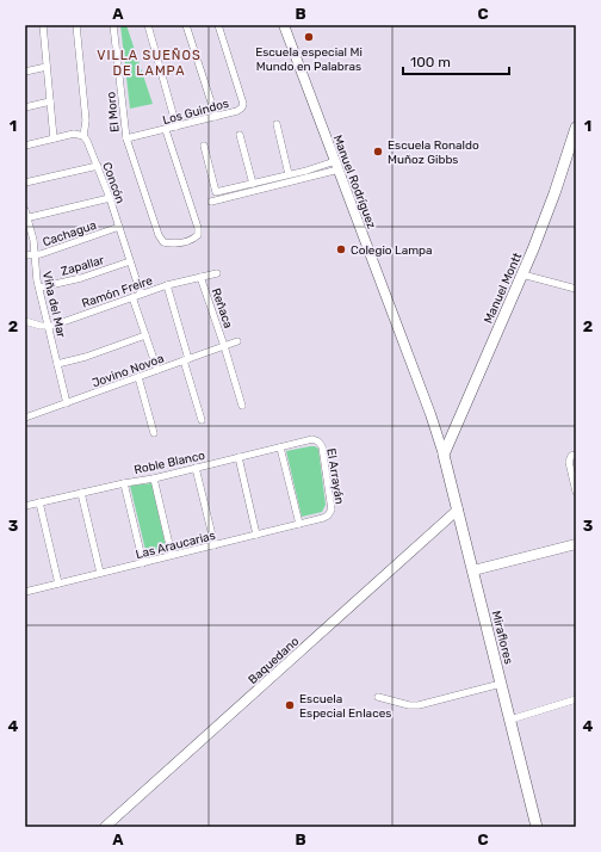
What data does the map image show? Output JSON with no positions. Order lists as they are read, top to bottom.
{
  "streets": {
    "main road": ["Manuel Montt", "Miraflores"],
    "street": [
      "Los Guindos",
      "El Moro",
      "Manuel Rodríguez",
      "Concón",
      "Cachagua",
      "Zapallar",
      "Ramón Freire",
      "Viña del Mar",
      "Reñaca",
      "Jovino Novoa",
      "Roble Blanco",
      "El Arrayán",
      "Las Araucarias",
      "Baquedano"
    ]
  },
  "crossings": [
    ["Los Guindos", "El Moro"],
    ["Manuel Rodríguez", "Manuel Montt"],
    ["Manuel Rodríguez", "Miraflores"],
    ["Concón", "Cachagua"],
    ["Concón", "Zapallar"],
    ["Concón", "Ramón Freire"],
    ["Cachagua", "Viña del Mar"],
    ["Zapallar", "Viña del Mar"],
    ["Manuel Montt", "Miraflores"],
    ["Ramón Freire", "Viña del Mar"],
    ["Ramón Freire", "Reñaca"],
    ["Viña del Mar", "Jovino Novoa"],
    ["Reñaca", "Jovino Novoa"],
    ["Roble Blanco", "El Arrayán"],
    ["El Arrayán", "Las Araucarias"],
    ["Miraflores", "Baquedano"]
  ],
  "districts": ["VILLA SUEÑOS DE LAMPA"],
  "places": [
    "Escuela especial Mi Mundo en Palabras",
    "Escuela Ronaldo Muñoz Gibbs",
    "Colegio Lampa",
    "Escuela Especial Enlaces"
  ],
  "scale_bar": "100 m",
  "grid": {
    "columns": ["A", "B", "C"],
    "rows": [
      "1",
      "2",
      "3",
      "4"
    ]
  }
}
